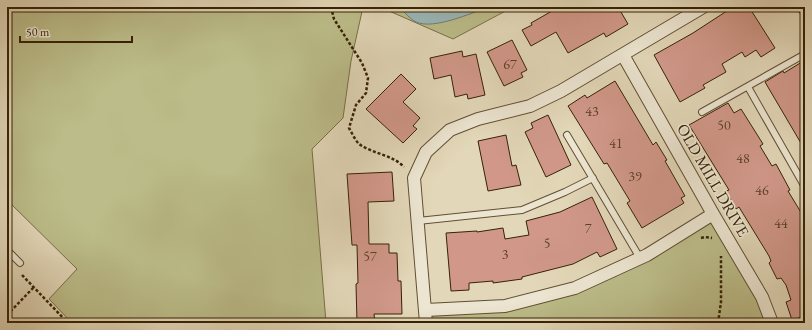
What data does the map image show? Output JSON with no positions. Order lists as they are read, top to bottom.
{
  "streets": {
    "street": ["OLD MILL DRIVE"]
  },
  "house_numbers": [
    "67",
    "43",
    "50",
    "41",
    "48",
    "39",
    "46",
    "44",
    "7",
    "5",
    "3",
    "57"
  ],
  "scale_bar": "50 m"
}
